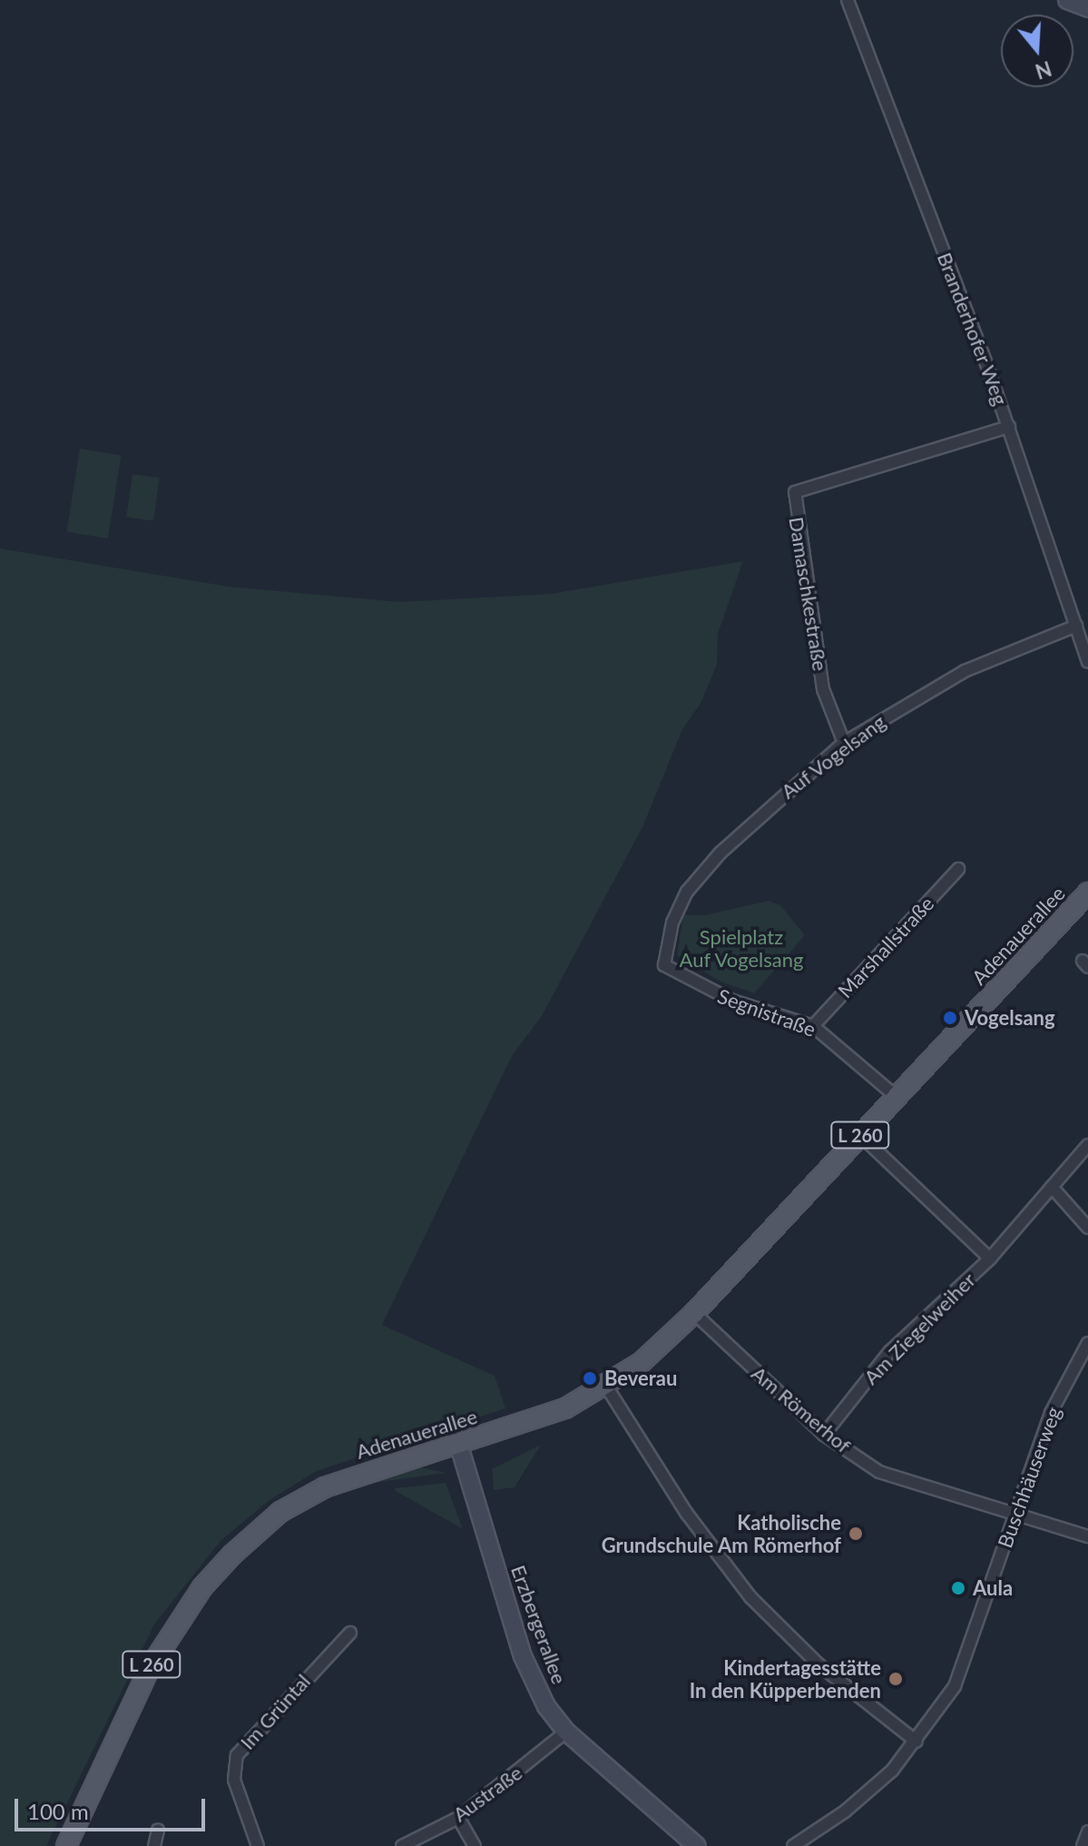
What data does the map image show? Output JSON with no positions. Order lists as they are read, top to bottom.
{
  "streets": {
    "main road": ["Adenauerallee", "L 260"],
    "street": [
      "Branderhofer Weg",
      "Damaschkestraße",
      "Auf Vogelsang",
      "Marshallstraße",
      "Segnistraße",
      "Am Ziegelweiher",
      "Am Römerhof",
      "Buschhäuserweg",
      "Erzbergerallee",
      "Im Grüntal",
      "Austraße"
    ]
  },
  "crossings": [
    ["Branderhofer Weg", "Damaschkestraße"],
    ["Branderhofer Weg", "Auf Vogelsang"],
    ["Damaschkestraße", "Auf Vogelsang"],
    ["Auf Vogelsang", "Segnistraße"],
    ["Adenauerallee", "Segnistraße"],
    ["Adenauerallee", "Am Ziegelweiher"],
    ["Adenauerallee", "Am Römerhof"],
    ["Adenauerallee", "Erzbergerallee"],
    ["Marshallstraße", "Segnistraße"],
    ["Am Ziegelweiher", "Am Römerhof"],
    ["Am Römerhof", "Buschhäuserweg"],
    ["Erzbergerallee", "Austraße"]
  ],
  "parks": ["Spielplatz Auf Vogelsang"],
  "places": [
    "Vogelsang",
    "Beverau",
    "Katholische Grundschule Am Römerhof",
    "Aula",
    "Kindertagesstätte In den Küpperbenden"
  ],
  "scale_bar": "100 m",
  "north": "bottom"
}
